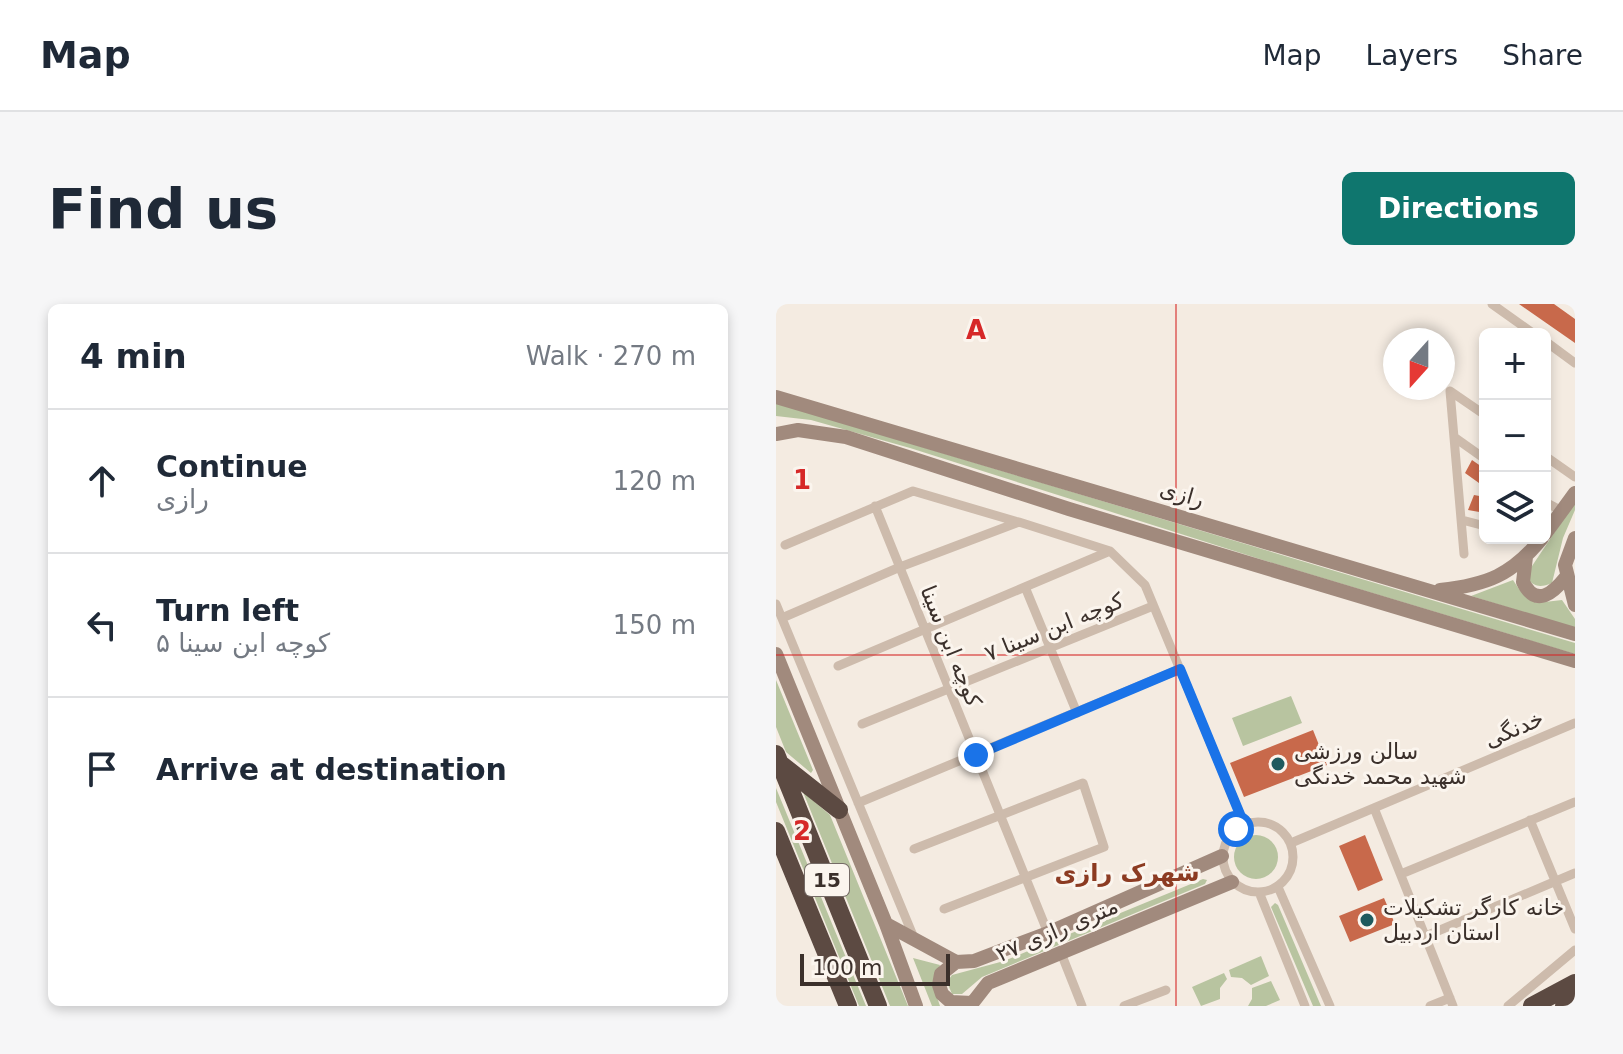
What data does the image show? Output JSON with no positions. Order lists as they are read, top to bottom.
{
  "streets": {
    "highway": ["15"],
    "street": [
      "رازی",
      "کوچه ابن سینا ۷",
      "کوچه ابن سینا",
      "خدنگی",
      "۲۷ متری رازی"
    ]
  },
  "crossings": [
    ["کوچه ابن سینا ۷", "کوچه ابن سینا"],
    ["کوچه ابن سینا", "۲۷ متری رازی"],
    ["خدنگی", "۲۷ متری رازی"]
  ],
  "districts": ["شهرک رازی"],
  "places": ["سالن ورزشی شهید محمد خدنگی", "خانه کارگر تشکیلات استان اردبیل"],
  "scale_bar": "100 m",
  "north": "bottom",
  "page": {
    "header": "Map",
    "nav": ["Map", "Layers", "Share"],
    "buttons": "Directions",
    "title": "Find us",
    "heading": ["4 min", "Walk · 270 m"],
    "map_buttons": ["+", "−"],
    "list": [
      ["Continue", "رازی", "120 m"],
      ["Turn left", "کوچه ابن سینا ۵", "150 m"],
      "Arrive at destination"
    ],
    "scale": "100 m"
  },
  "grid": {
    "columns": ["A"],
    "rows": ["1", "2"]
  }
}
